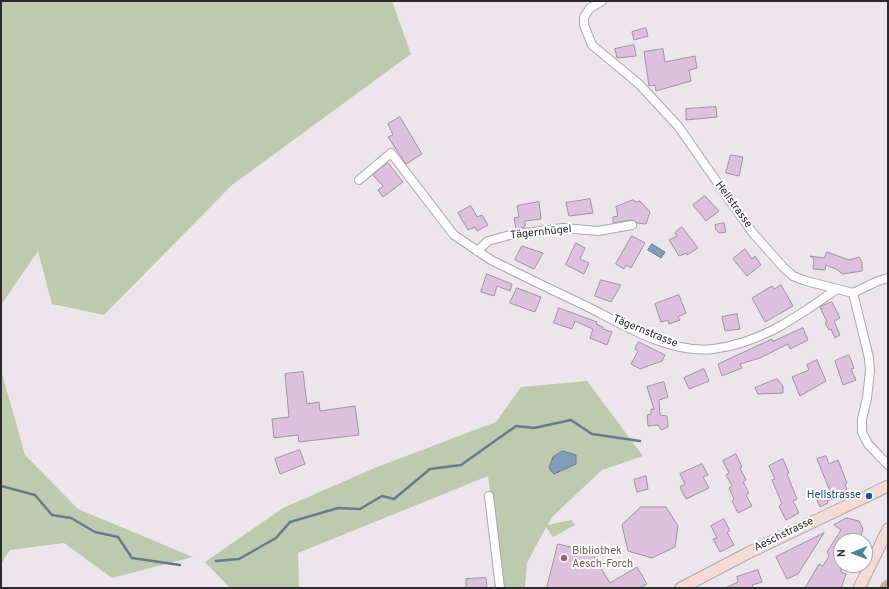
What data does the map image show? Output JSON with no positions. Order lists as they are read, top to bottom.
{
  "streets": {
    "main road": ["Aeschstrasse"],
    "street": ["Hellstrasse", "Tägernhügel", "Tägernstrasse"]
  },
  "crossings": [
    ["Hellstrasse", "Tägernstrasse"],
    ["Tägernhügel", "Tägernstrasse"]
  ],
  "places": ["Hellstrasse", "Bibliothek Aesch-Forch"],
  "north": "left"
}
